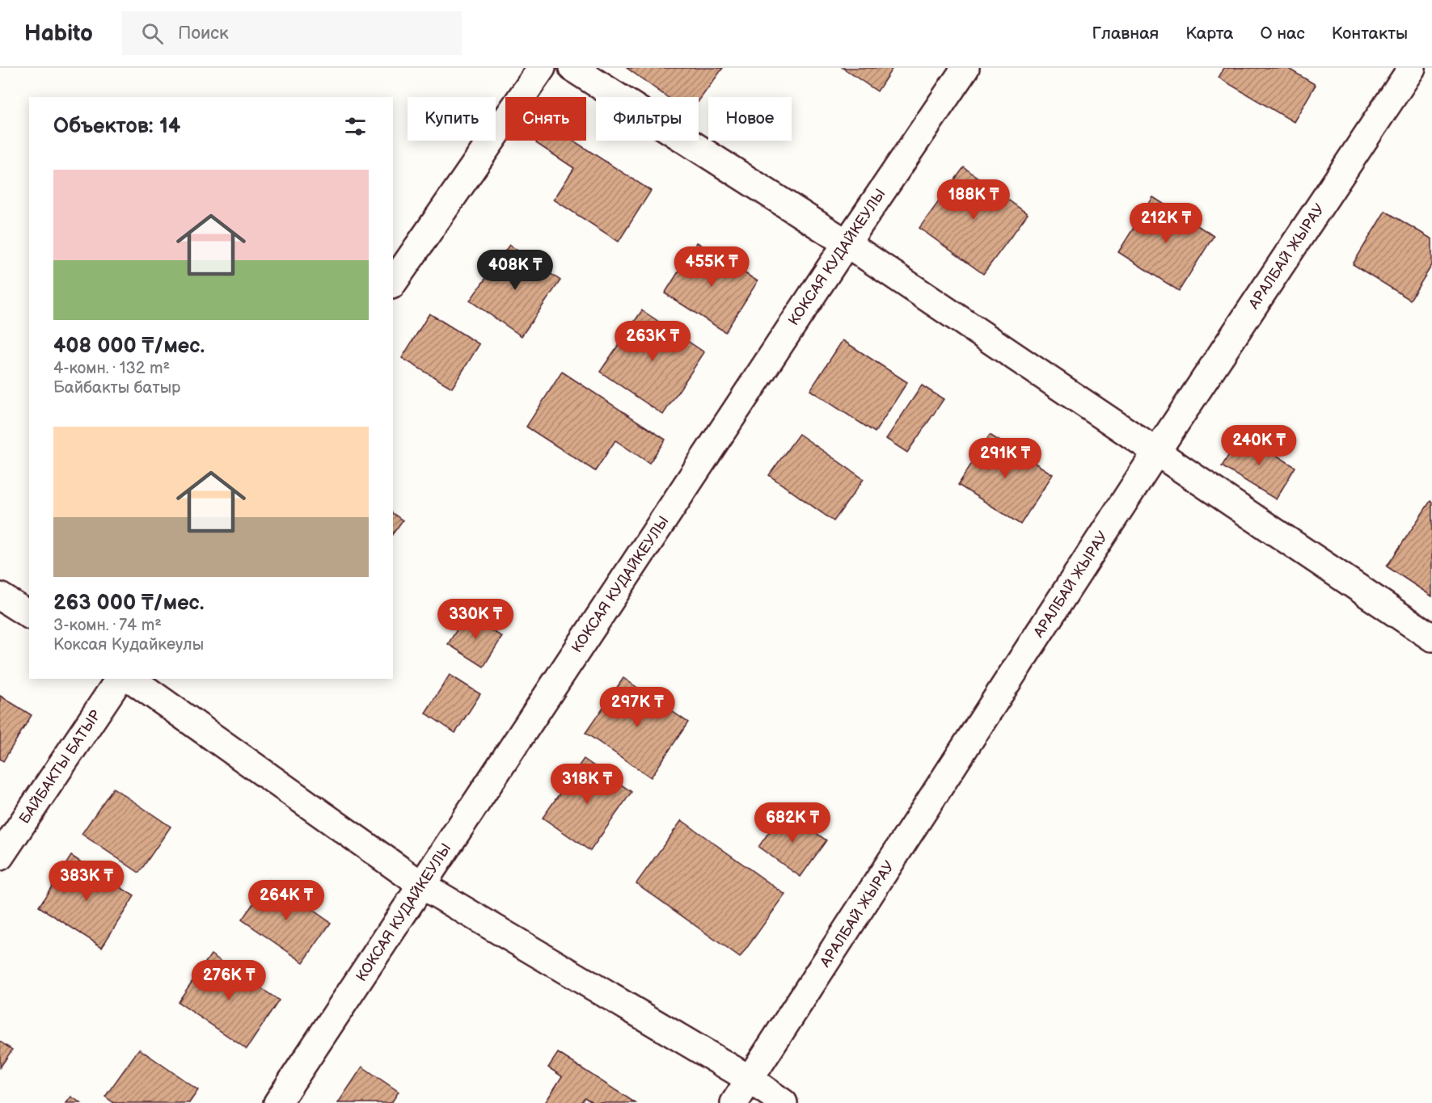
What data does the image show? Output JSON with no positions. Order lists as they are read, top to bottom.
{
  "streets": {
    "street": ["АРАЛБАЙ ЖЫРАУ", "КОКСАЯ КУДАЙКЕУЛЫ", "БАЙБАКТЫ БАТЫР"]
  },
  "page": {
    "header": "Habito",
    "search": "Поиск",
    "nav": [
      "Главная",
      "Карта",
      "О нас",
      "Контакты"
    ],
    "chip": [
      "Купить",
      "Снять",
      "Фильтры",
      "Новое"
    ],
    "heading": "Объектов: 14",
    "list": [
      {
        "name": "408 000 ₸/мес.",
        "note": "4-комн. · 132 m² · Байбакты батыр"
      },
      {
        "name": "263 000 ₸/мес.",
        "note": "3-комн. · 74 m² · Коксая Кудайкеулы"
      }
    ],
    "price": [
      "188K ₸",
      "212K ₸",
      "455K ₸",
      "408K ₸",
      "263K ₸",
      "240K ₸",
      "291K ₸",
      "330K ₸",
      "297K ₸",
      "318K ₸",
      "682K ₸",
      "383K ₸",
      "264K ₸",
      "276K ₸"
    ]
  }
}
